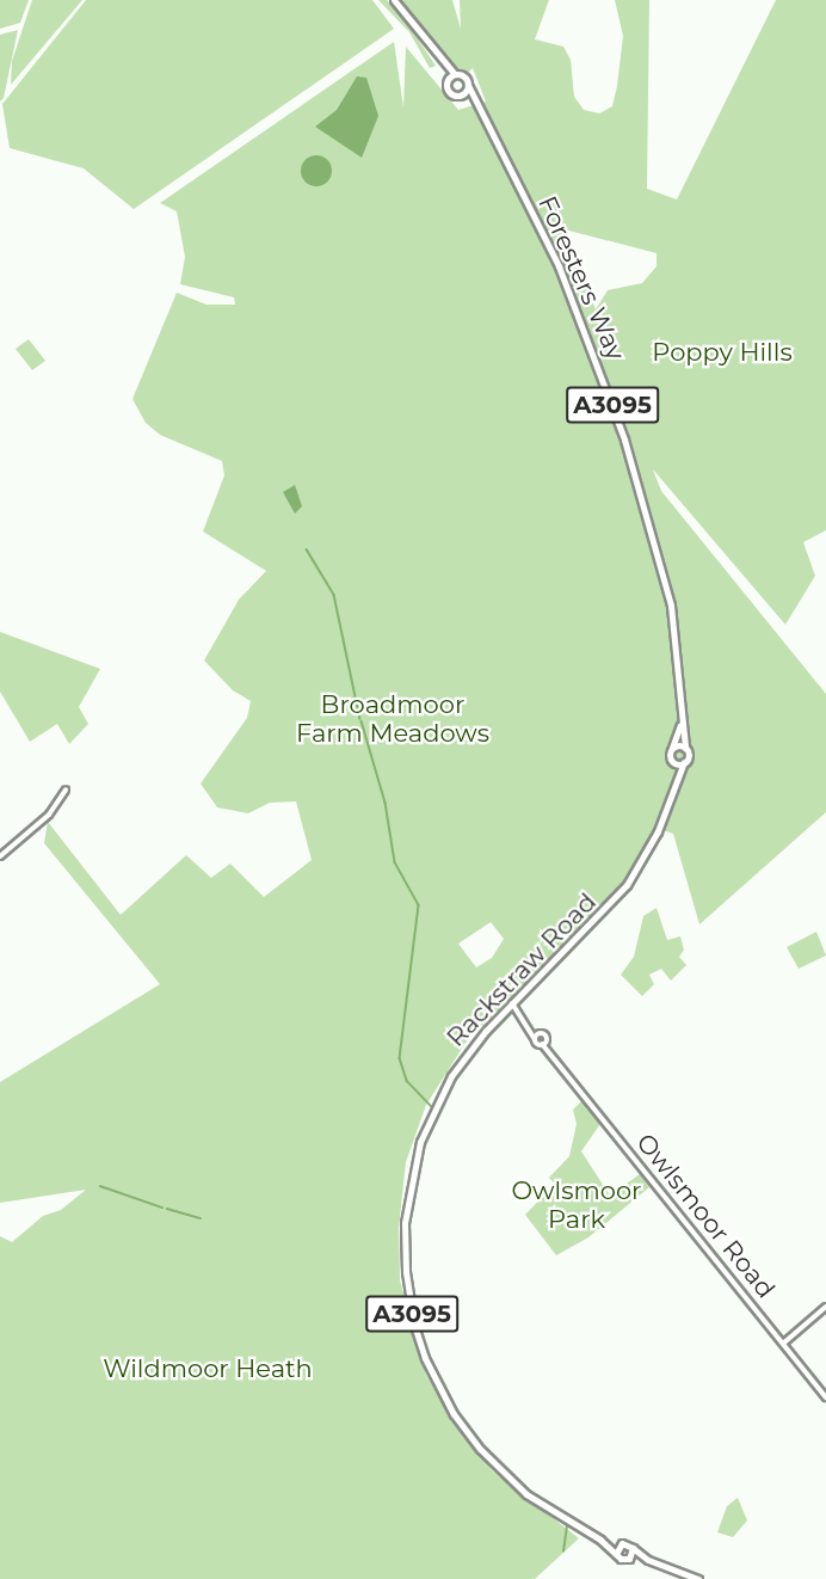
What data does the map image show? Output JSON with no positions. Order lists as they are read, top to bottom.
{
  "streets": {
    "main road": ["Foresters Way", "A3095", "Rackstraw Road"],
    "street": ["Owlsmoor Road"]
  },
  "crossings": [
    ["Foresters Way", "Rackstraw Road"]
  ],
  "parks": [
    "Poppy Hills",
    "Broadmoor Farm Meadows",
    "Owlsmoor Park",
    "Wildmoor Heath"
  ]
}
